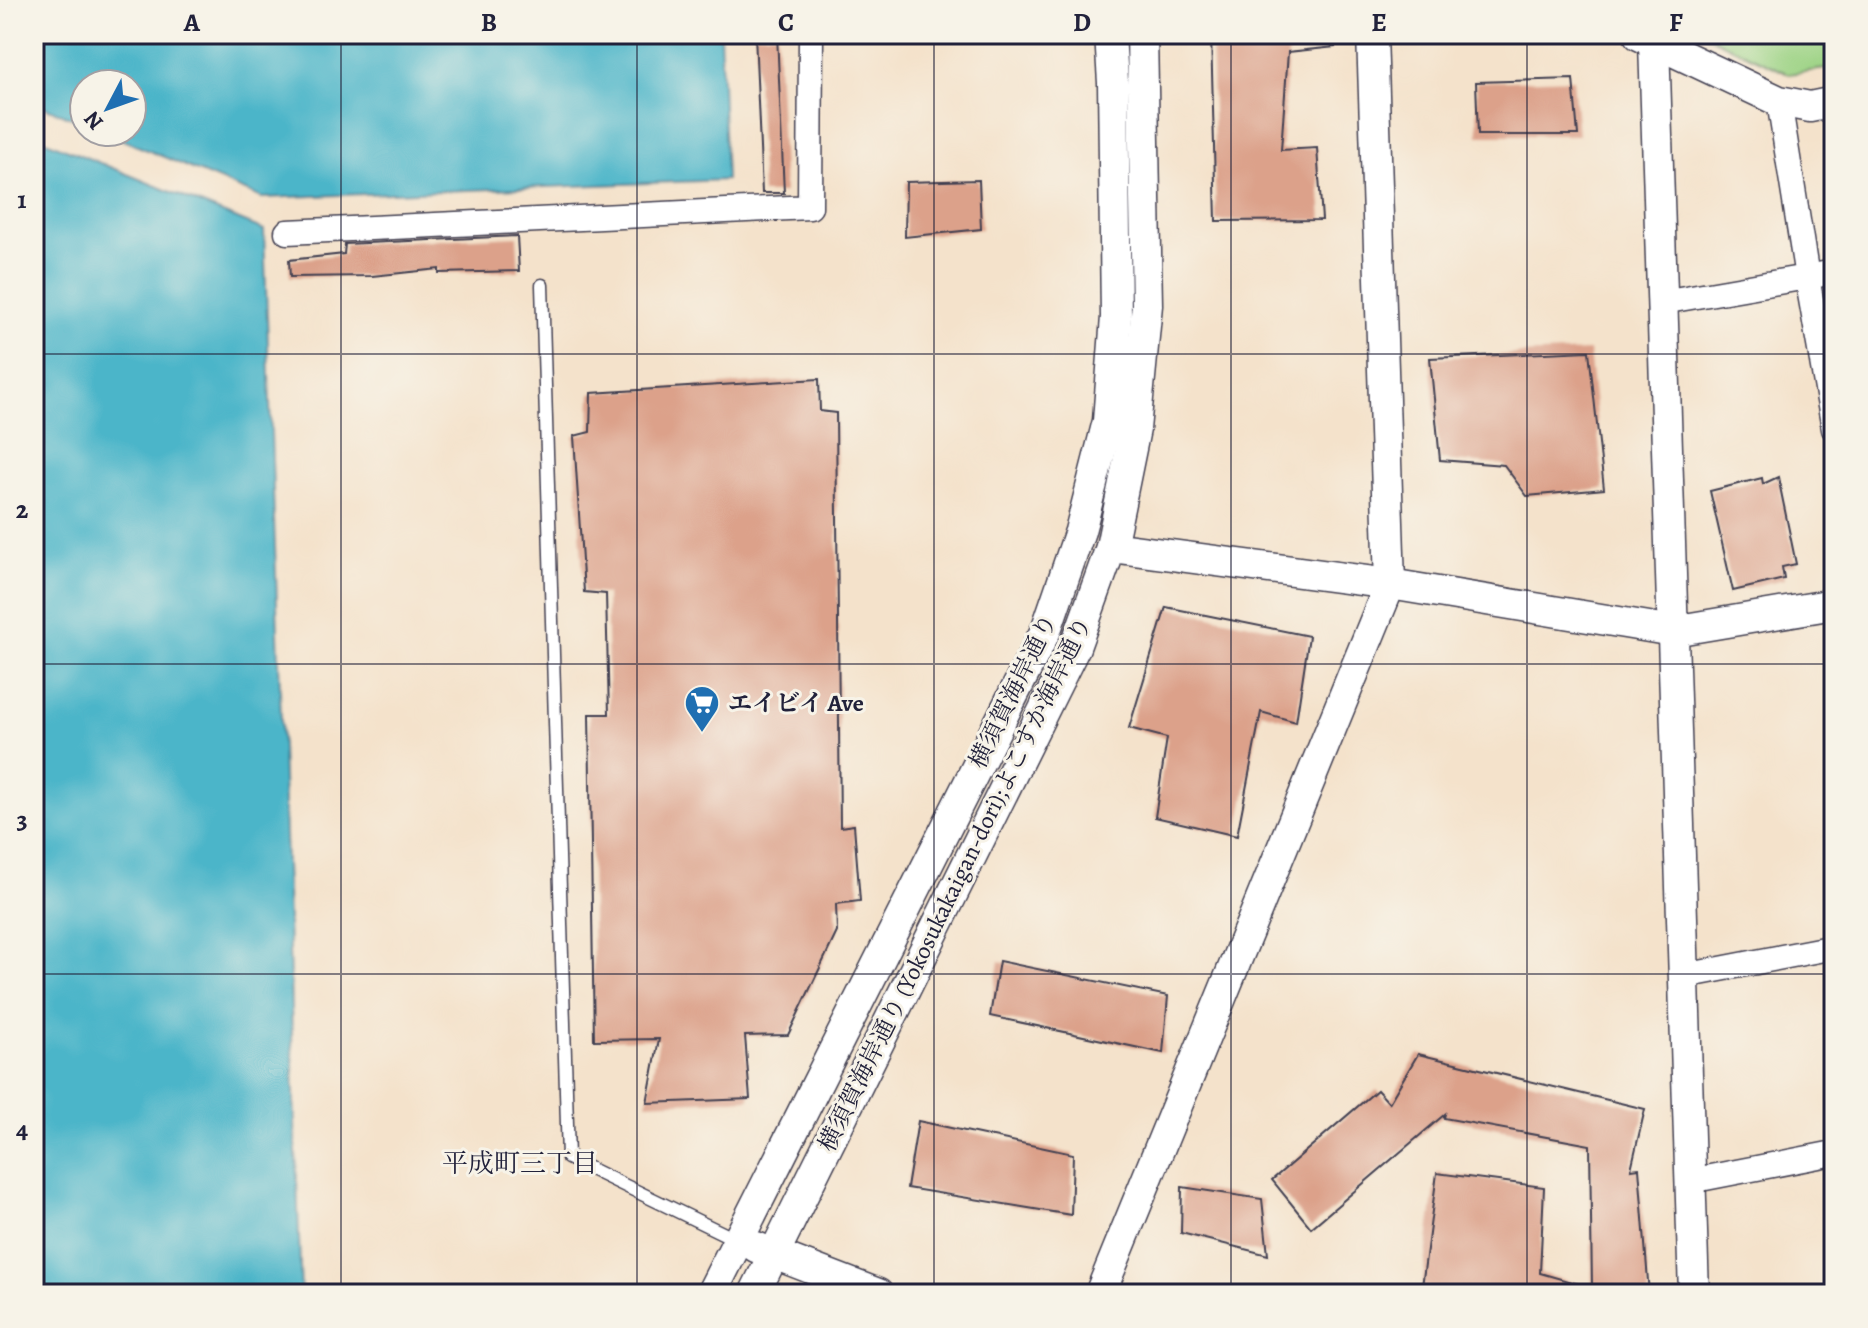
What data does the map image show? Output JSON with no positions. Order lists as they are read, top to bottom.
{
  "streets": {
    "street": ["横須賀海岸通り", "横須賀海岸通り (Yokosukakaigan-dori);よこすか海岸通り"]
  },
  "districts": ["平成町三丁目"],
  "places": {
    "supermarket": ["エイビイ Ave"]
  },
  "north": "bottom left",
  "grid": {
    "columns": [
      "A",
      "B",
      "C",
      "D",
      "E",
      "F"
    ],
    "rows": [
      "1",
      "2",
      "3",
      "4"
    ]
  }
}
